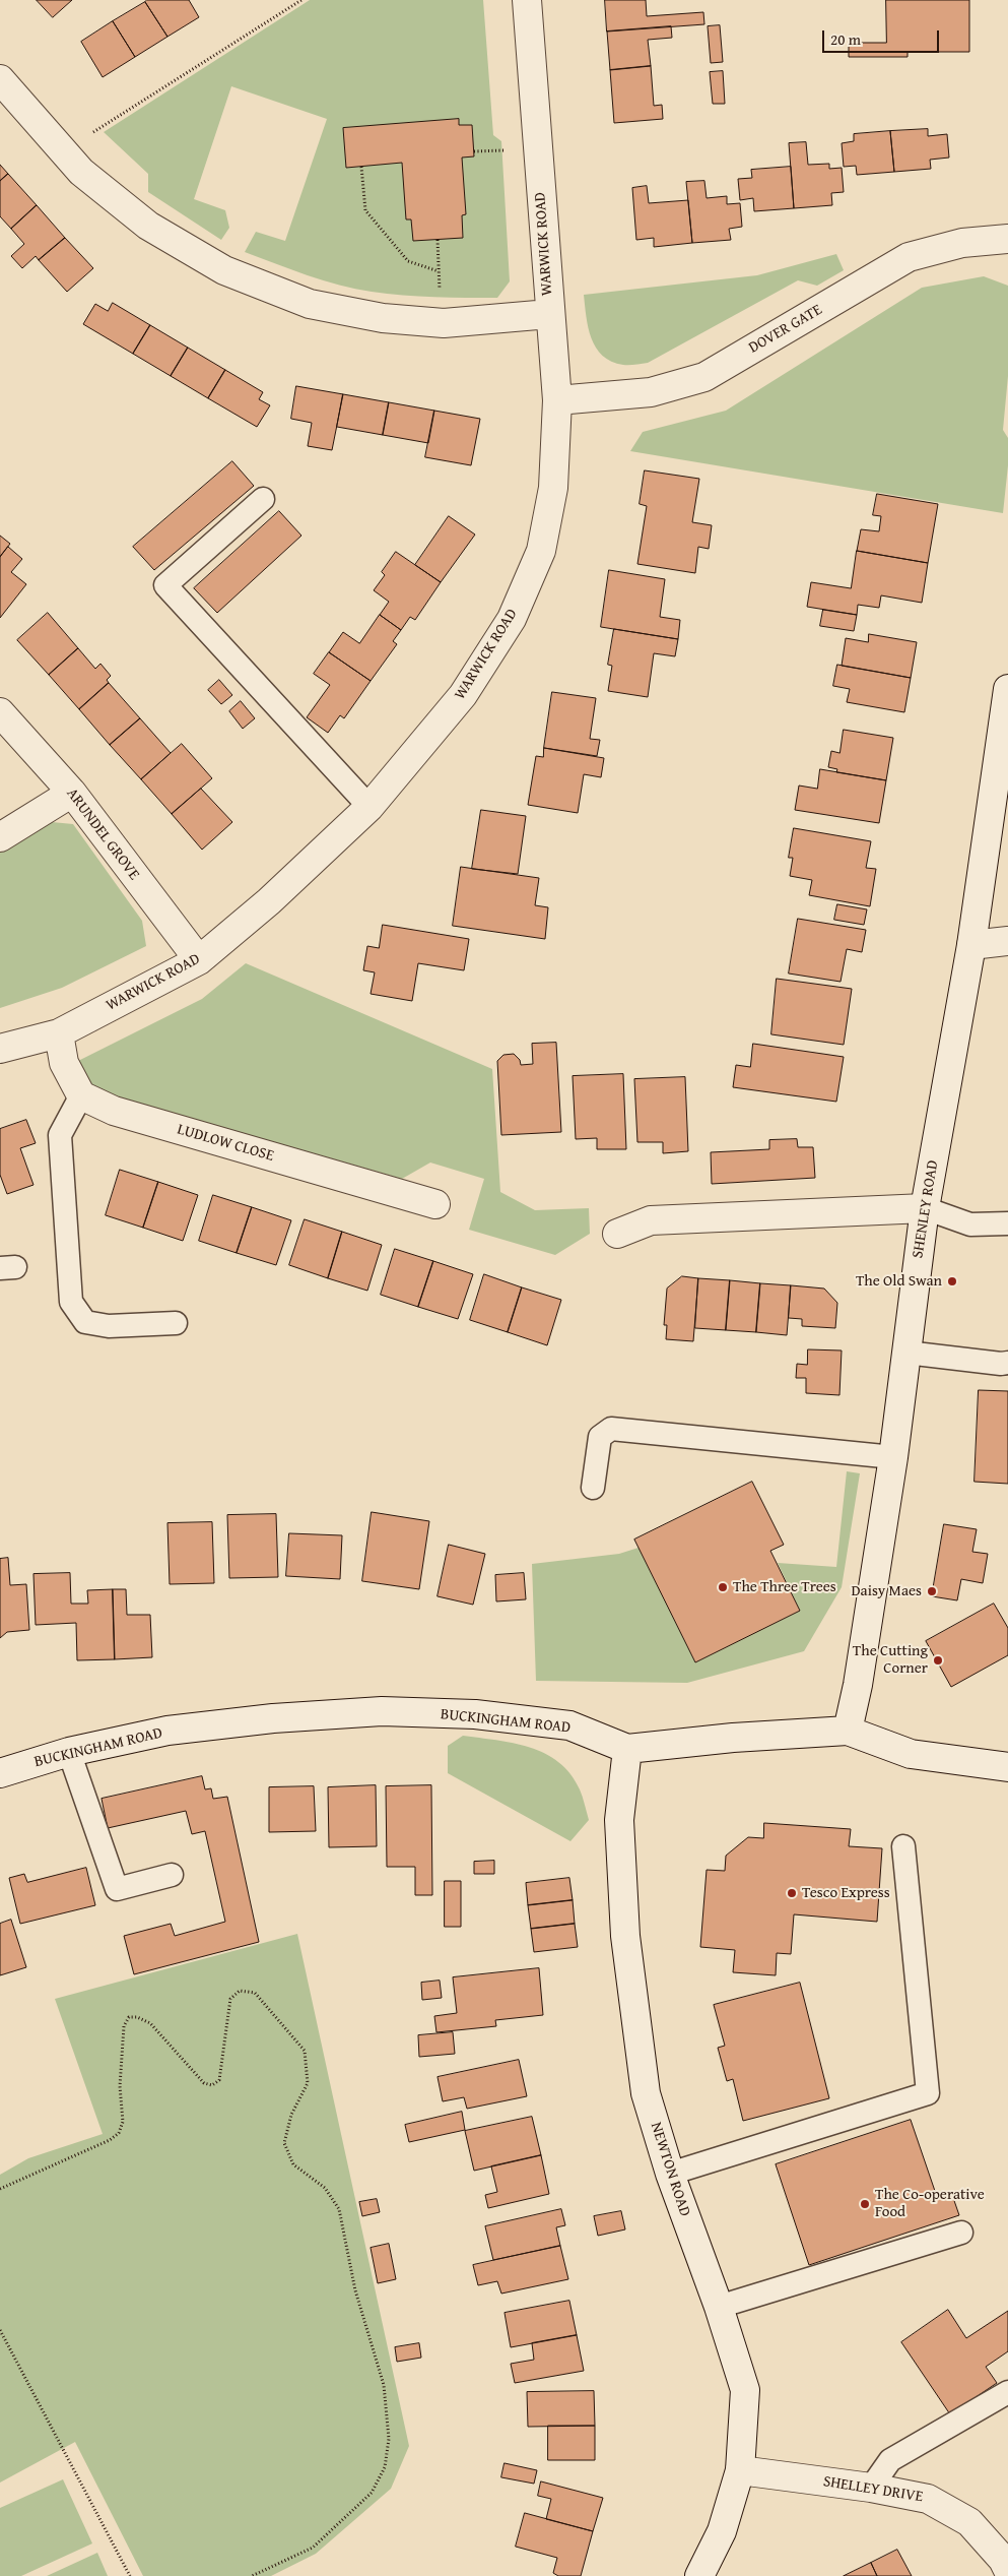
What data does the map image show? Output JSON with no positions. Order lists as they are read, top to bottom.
{
  "streets": {
    "street": [
      "WARWICK ROAD",
      "DOVER GATE",
      "ARUNDEL GROVE",
      "LUDLOW CLOSE",
      "SHENLEY ROAD",
      "BUCKINGHAM ROAD",
      "NEWTON ROAD",
      "SHELLEY DRIVE"
    ]
  },
  "crossings": [
    ["WARWICK ROAD", "DOVER GATE"],
    ["WARWICK ROAD", "ARUNDEL GROVE"],
    ["SHENLEY ROAD", "BUCKINGHAM ROAD"],
    ["BUCKINGHAM ROAD", "NEWTON ROAD"],
    ["NEWTON ROAD", "SHELLEY DRIVE"]
  ],
  "places": [
    "The Old Swan",
    "The Three Trees",
    "Daisy Maes",
    "The Cutting Corner",
    "Tesco Express",
    "The Co-operative Food"
  ],
  "scale_bar": "20 m"
}
